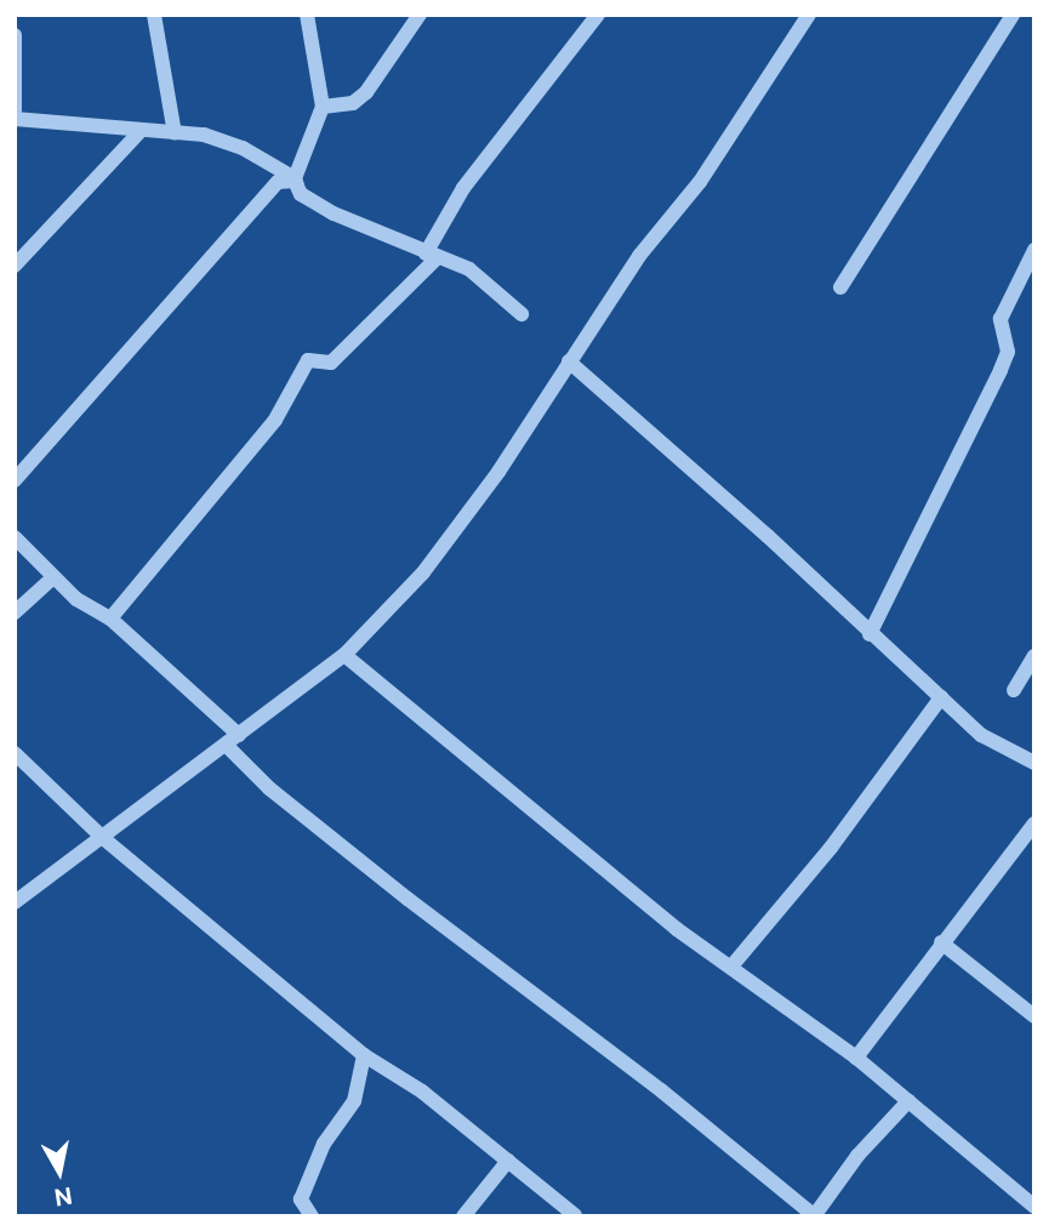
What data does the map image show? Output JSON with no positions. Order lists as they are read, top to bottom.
{
  "north": "bottom"
}
